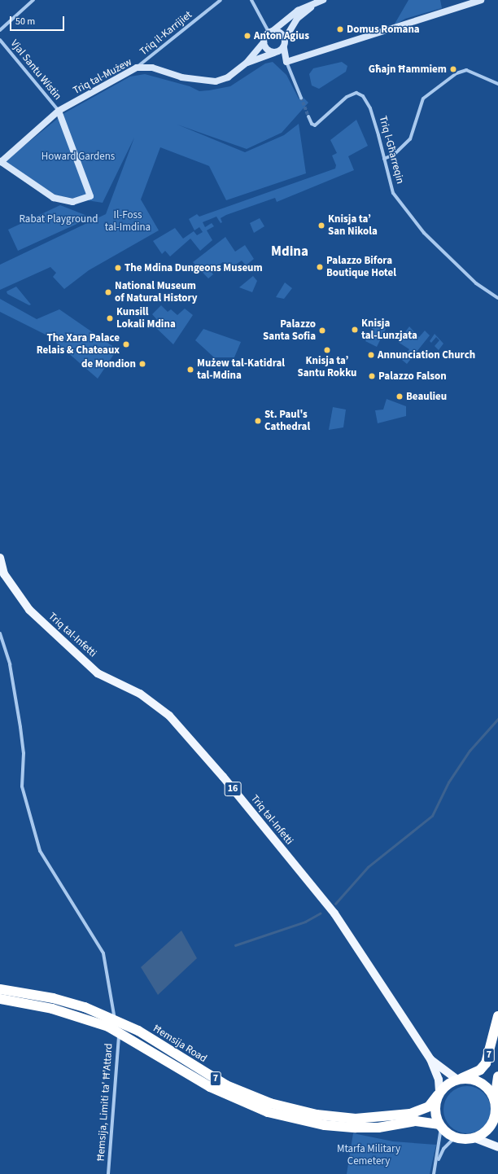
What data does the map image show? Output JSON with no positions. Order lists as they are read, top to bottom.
{
  "streets": {
    "highway": ["Ħemsija Road", "7"],
    "main road": ["Triq tal-Infetti", "16"],
    "street": [
      "Triq il-Karrijiet",
      "Vjal Santu Wistin",
      "Triq tal-Mużew",
      "Triq l-Għarreqin",
      "Ħemsija, Limiti ta' Ħ'Attard"
    ]
  },
  "crossings": [
    ["Triq il-Karrijiet", "Triq tal-Mużew"],
    ["Vjal Santu Wistin", "Triq tal-Mużew"],
    ["Triq tal-Infetti", "Ħemsija Road"],
    ["Triq tal-Infetti", "7"],
    ["Ħemsija Road", "7"],
    ["Ħemsija Road", "Ħemsija, Limiti ta' Ħ'Attard"]
  ],
  "districts": ["Mdina"],
  "parks": [
    "Howard Gardens",
    "Il-Foss tal-Imdina",
    "Rabat Playground",
    "Mtarfa Military Cemetery"
  ],
  "places": [
    "Domus Romana",
    "Anton Agius",
    "Għajn Ħammiem",
    "Knisja ta’ San Nikola",
    "Palazzo Bifora Boutique Hotel",
    "The Mdina Dungeons Museum",
    "National Museum of Natural History",
    "Kunsill Lokali Mdina",
    "Knisja tal-Lunzjata",
    "Palazzo Santa Sofia",
    "The Xara Palace Relais & Chateaux",
    "Knisja ta’ Santu Rokku",
    "Annunciation Church",
    "de Mondion",
    "Mużew tal-Katidral tal-Mdina",
    "Palazzo Falson",
    "Beaulieu",
    "St. Paul's Cathedral"
  ],
  "scale_bar": "50 m"
}
